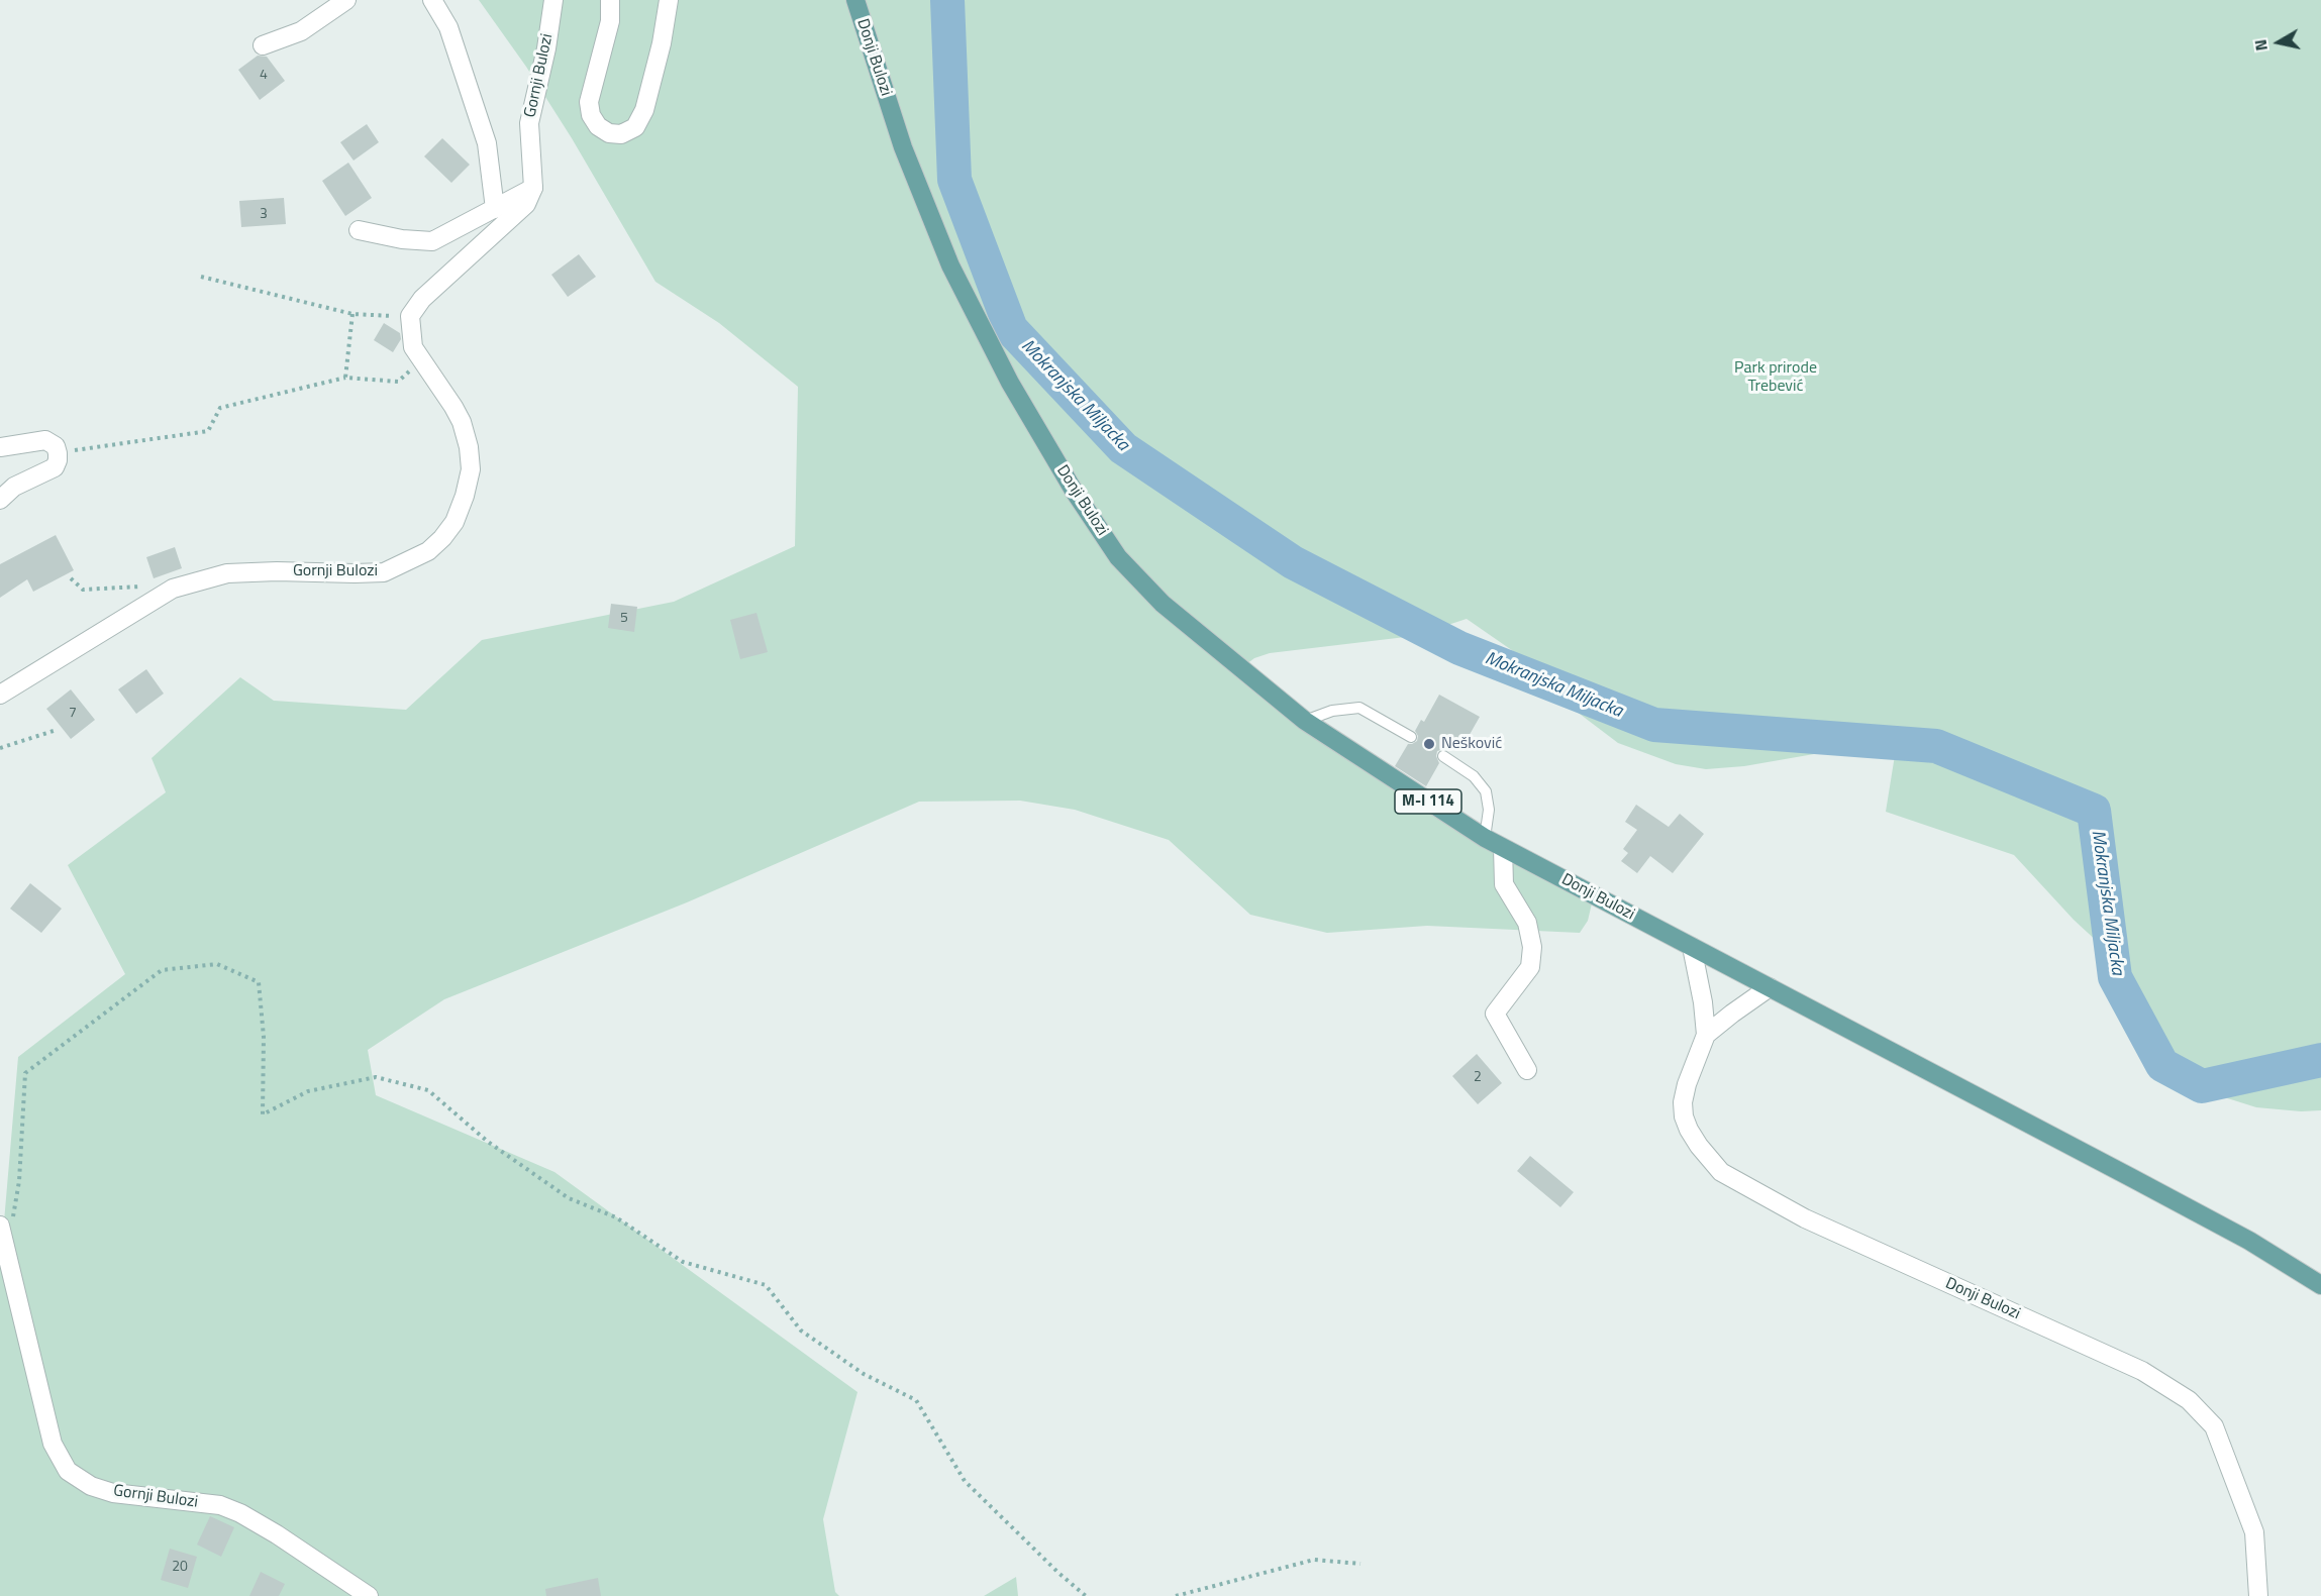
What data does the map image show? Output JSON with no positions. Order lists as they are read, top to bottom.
{
  "streets": {
    "main road": ["Donji Bulozi", "M-I 114"],
    "street": ["Gornji Bulozi"]
  },
  "water": ["Mokranjska Miljacka"],
  "parks": ["Park prirode Trebević"],
  "places": ["Nešković"],
  "house_numbers": [
    "4",
    "3",
    "5",
    "7",
    "2",
    "20"
  ],
  "north": "left"
}
